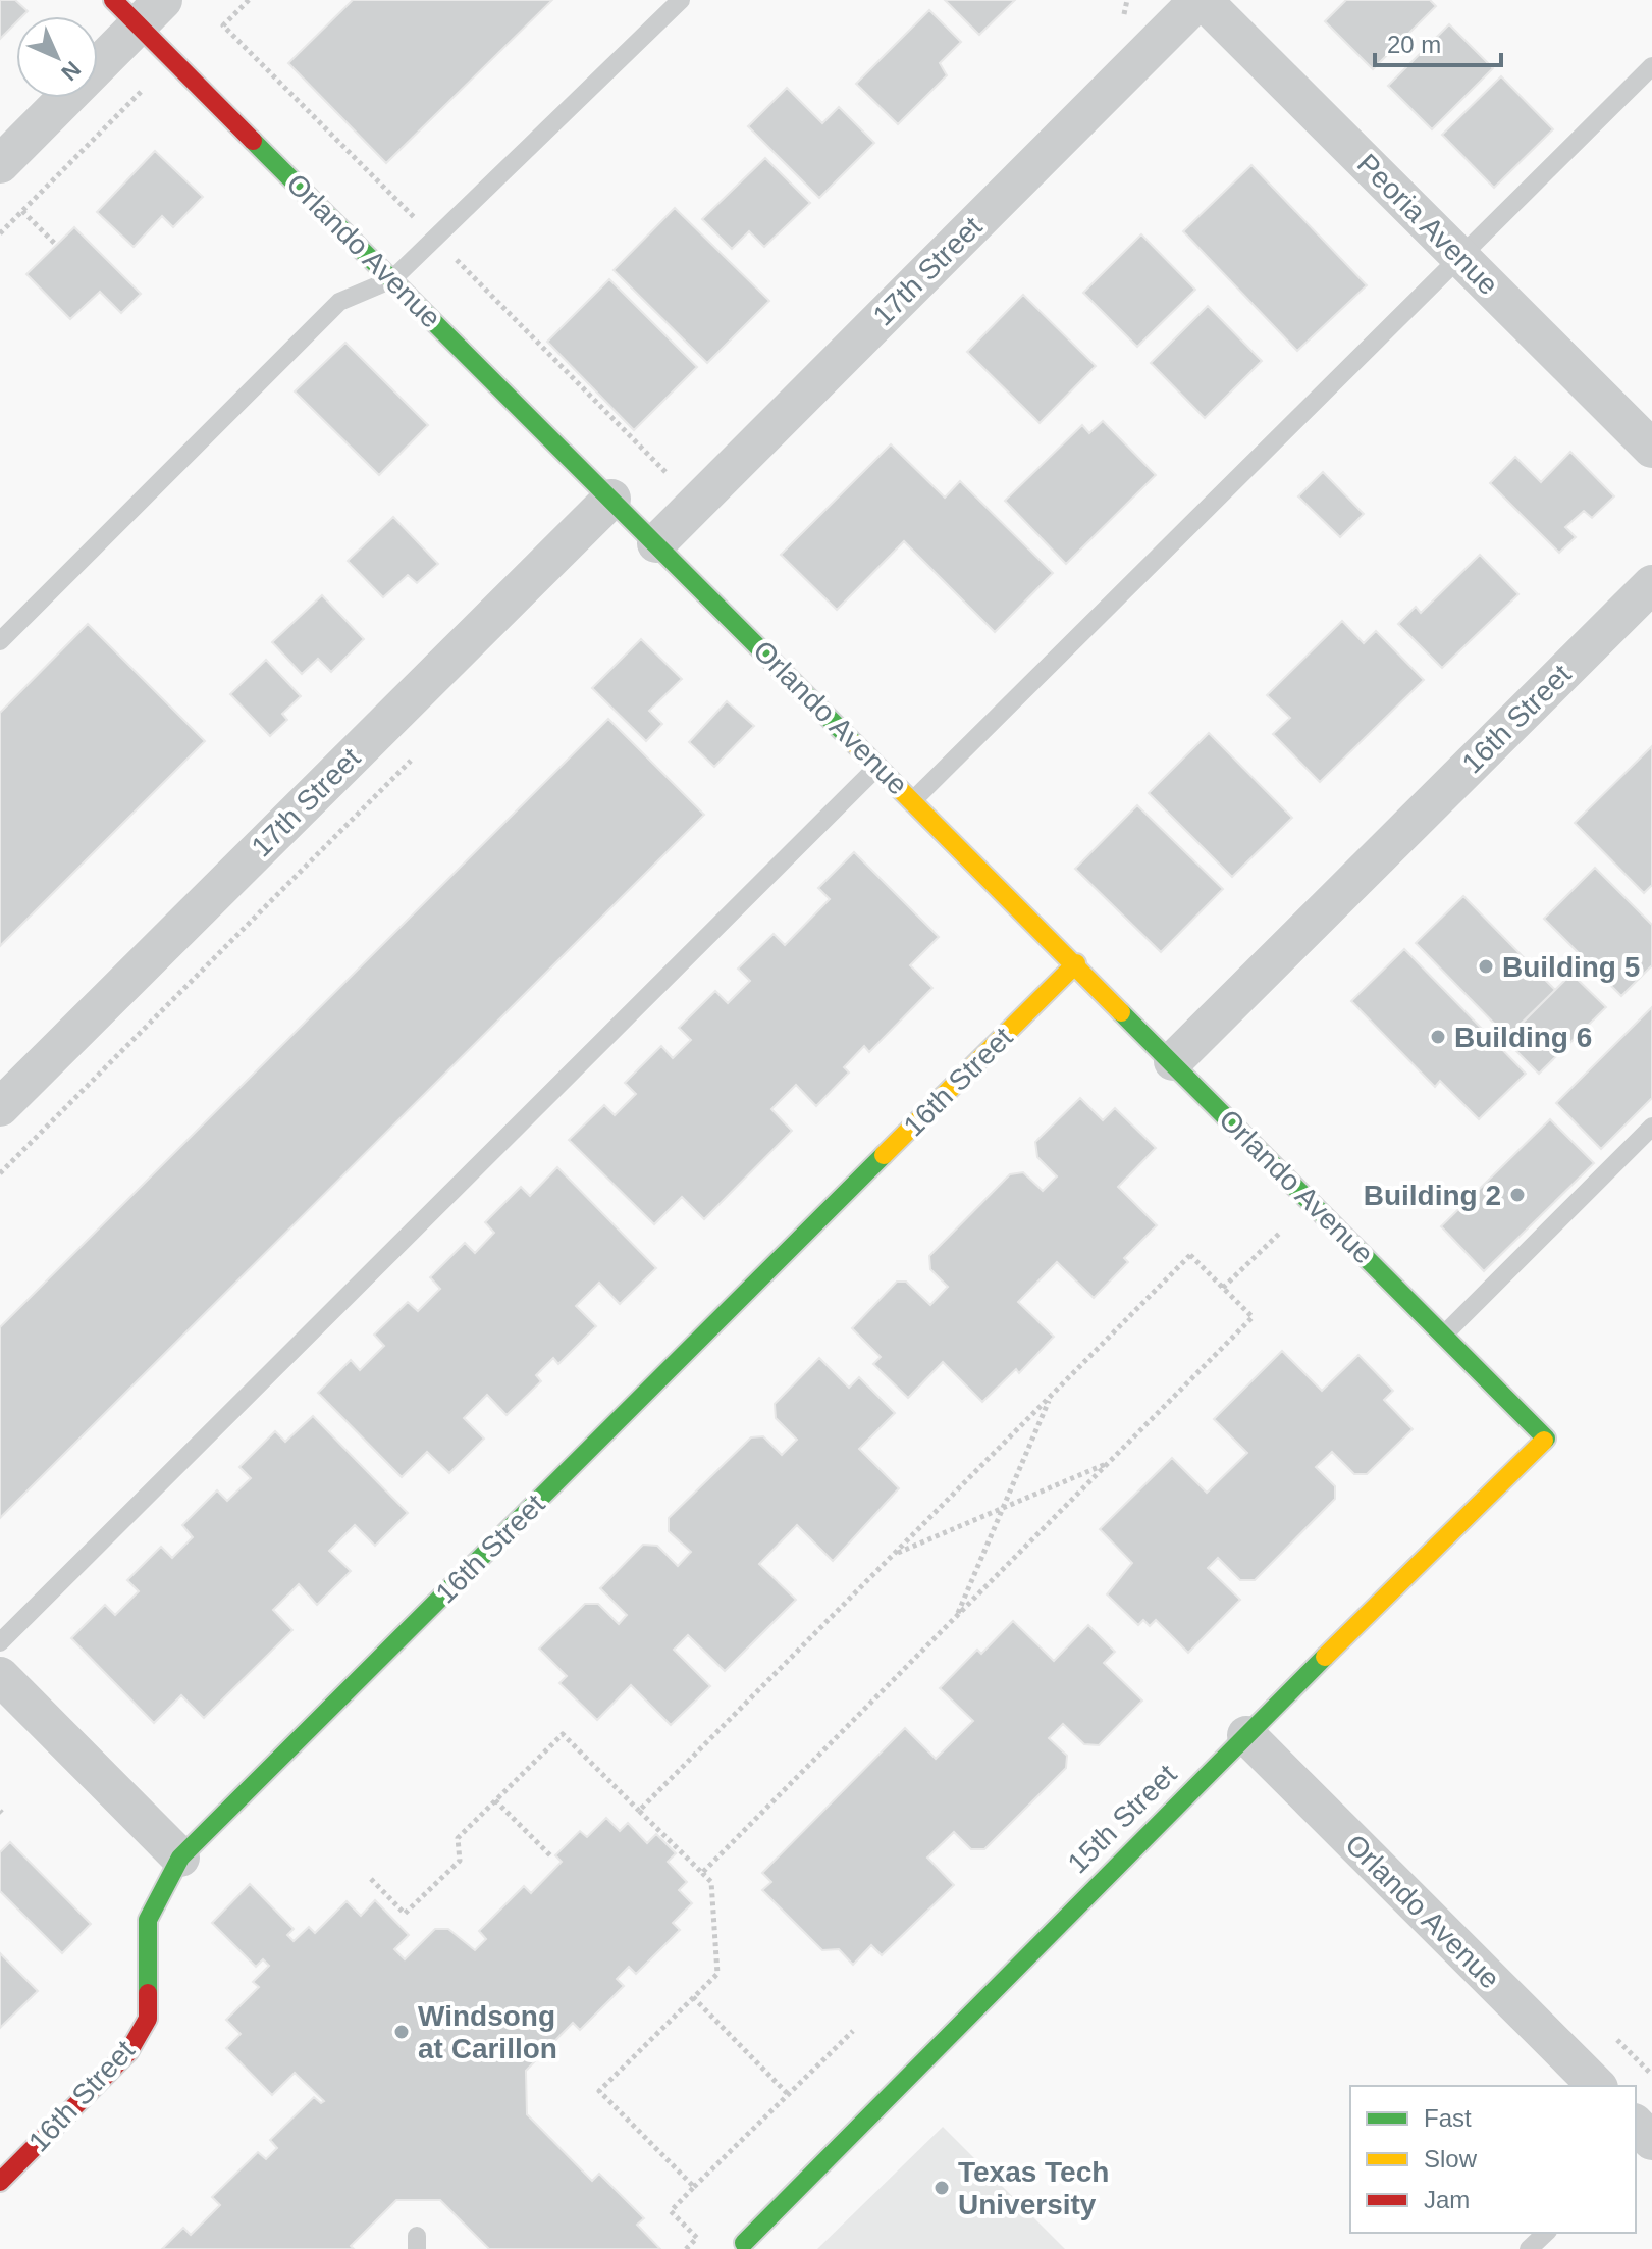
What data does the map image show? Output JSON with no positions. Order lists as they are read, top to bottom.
{
  "streets": {
    "street": [
      "Peoria Avenue",
      "Orlando Avenue",
      "17th Street",
      "16th Street",
      "15th Street"
    ]
  },
  "crossings": [
    ["Peoria Avenue", "17th Street"],
    ["Orlando Avenue", "17th Street"],
    ["Orlando Avenue", "16th Street"],
    ["Orlando Avenue", "15th Street"]
  ],
  "places": [
    "Building 5",
    "Building 6",
    "Building 2",
    "Windsong at Carillon",
    "Texas Tech University"
  ],
  "legend": ["Fast", "Slow", "Jam"],
  "scale_bar": "20 m",
  "north": "bottom right"
}
